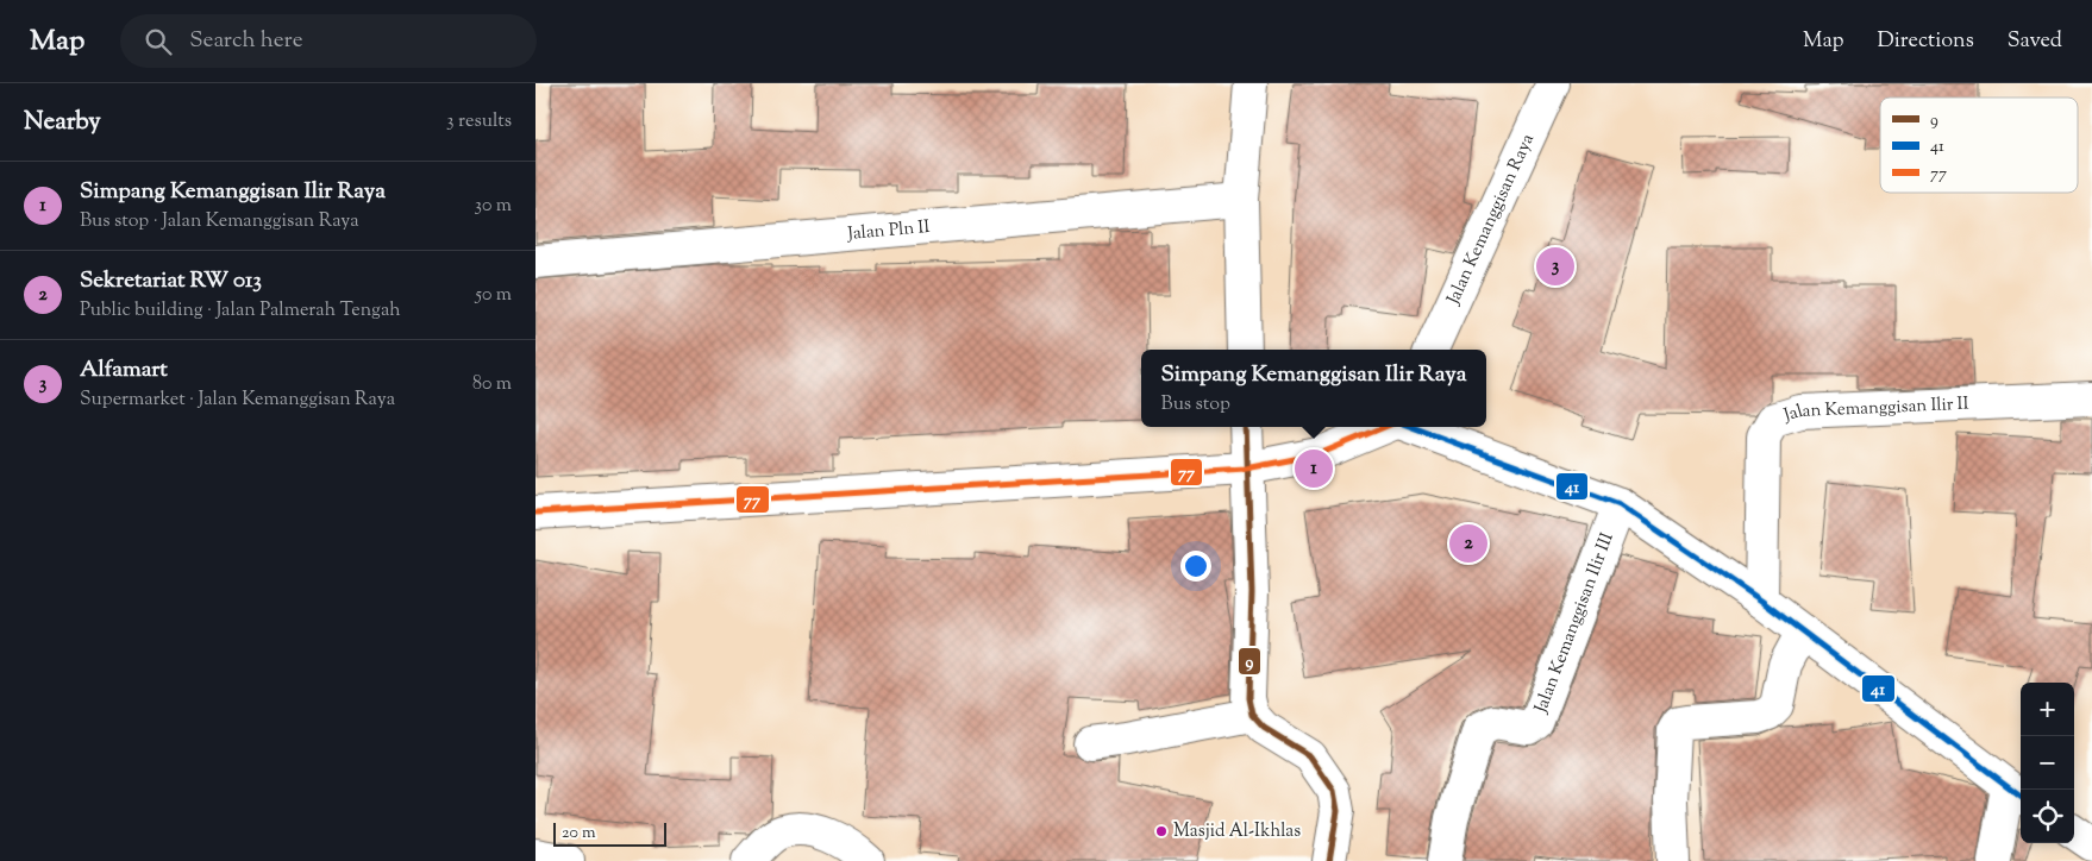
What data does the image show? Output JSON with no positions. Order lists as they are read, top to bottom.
{
  "streets": {
    "street": [
      "Jalan Kemanggisan Raya",
      "Jalan Pln II",
      "Jalan Kemanggisan Ilir II",
      "Jalan Kemanggisan Ilir III"
    ]
  },
  "places": ["Masjid Al-Ikhlas"],
  "lines": ["transit line 9", "transit line 41", "transit line 77"],
  "legend": ["9", "41", "77"],
  "scale_bar": "20 m",
  "page": {
    "header": "Map",
    "search": "Search here",
    "nav": ["Map", "Directions", "Saved"],
    "heading": ["Nearby", "3 results"],
    "list": [
      {
        "mark": "1",
        "name": "Simpang Kemanggisan Ilir Raya",
        "note": "Bus stop · Jalan Kemanggisan Raya",
        "value": "30 m"
      },
      {
        "mark": "2",
        "name": "Sekretariat RW 013",
        "note": "Public building · Jalan Palmerah Tengah",
        "value": "50 m"
      },
      {
        "mark": "3",
        "name": "Alfamart",
        "note": "Supermarket · Jalan Kemanggisan Raya",
        "value": "80 m"
      }
    ],
    "pins": ["3", "1", "2"],
    "popup": ["Simpang Kemanggisan Ilir Raya", "Bus stop"],
    "map_buttons": ["+", "−"],
    "scale": "20 m"
  }
}
